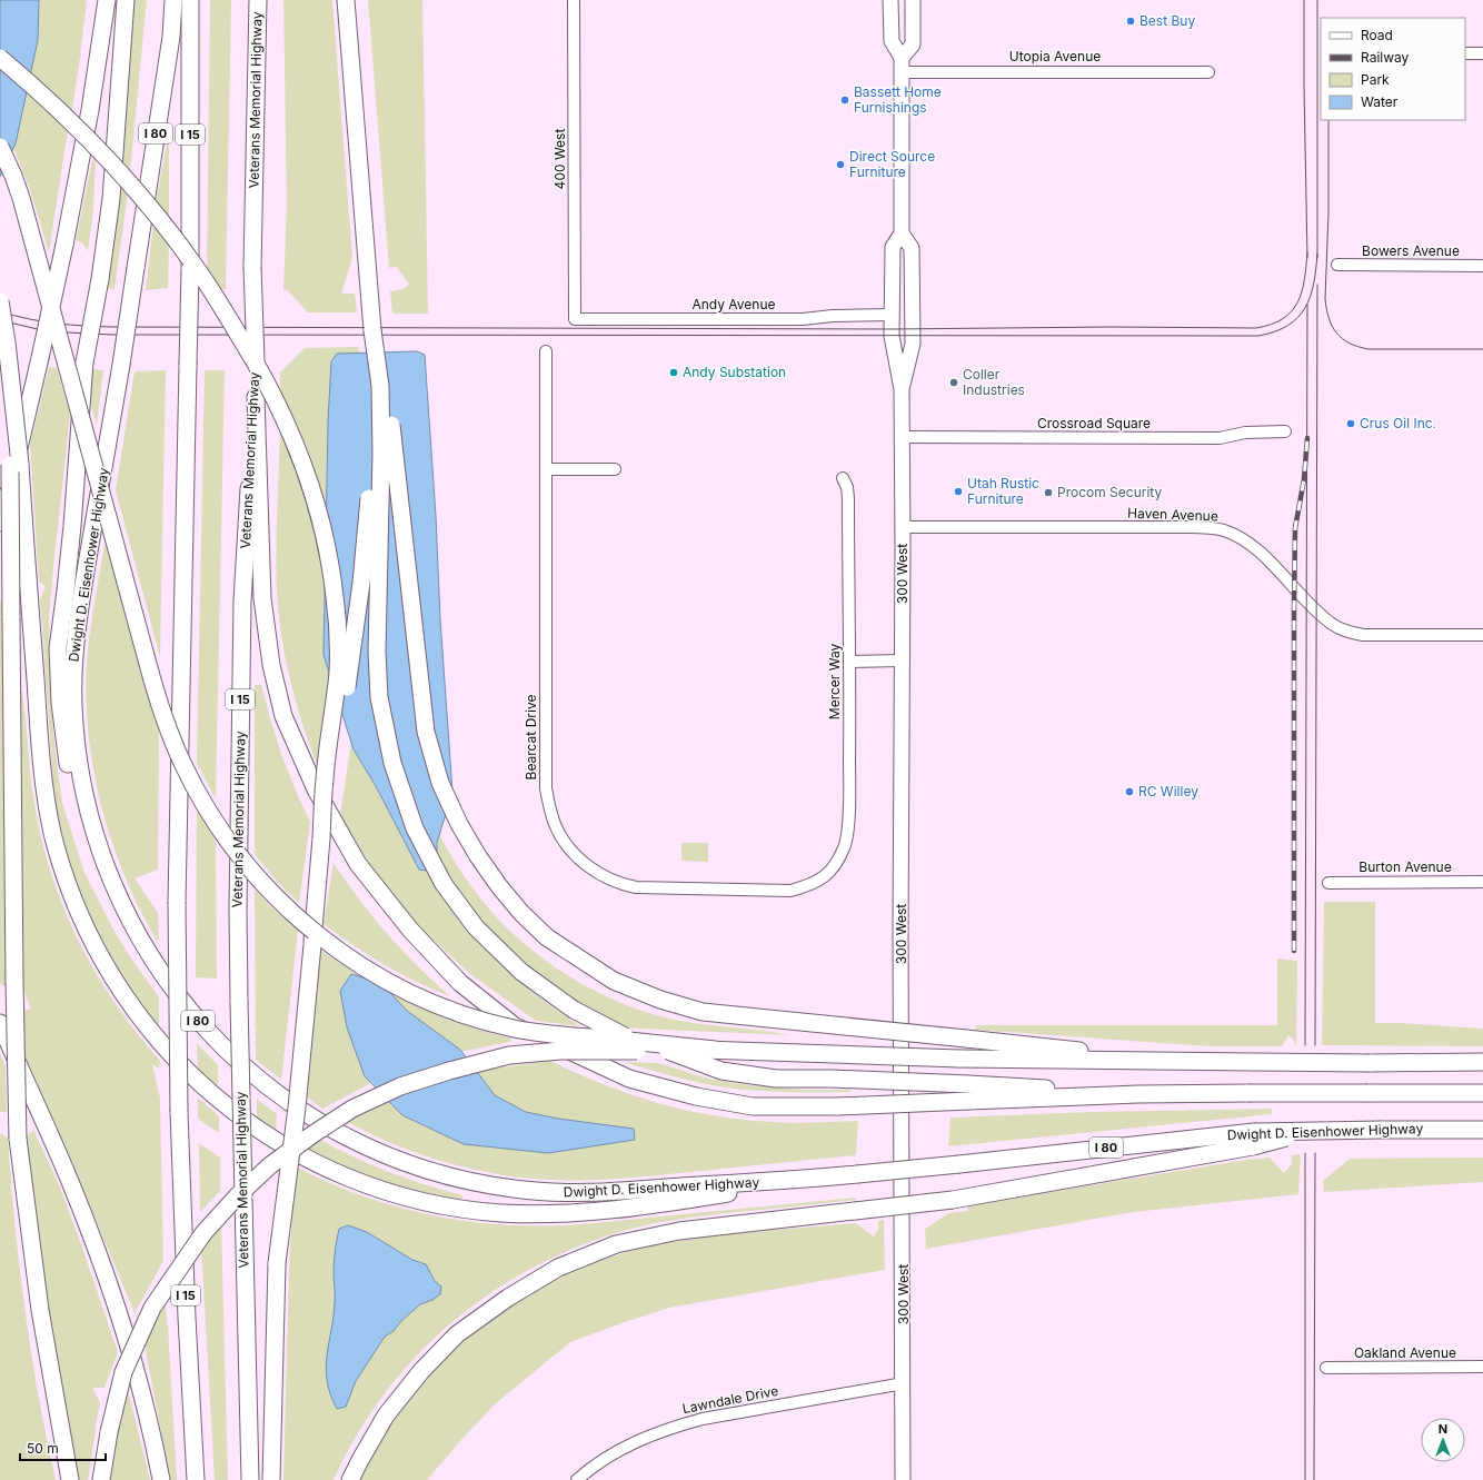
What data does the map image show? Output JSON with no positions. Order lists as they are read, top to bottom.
{
  "streets": {
    "highway": [
      "Veterans Memorial Highway",
      "I 80",
      "I 15",
      "Dwight D. Eisenhower Highway"
    ],
    "main road": ["300 West"],
    "street": [
      "Utopia Avenue",
      "400 West",
      "Bowers Avenue",
      "Andy Avenue",
      "Crossroad Square",
      "Haven Avenue",
      "Mercer Way",
      "Bearcat Drive",
      "Burton Avenue",
      "Oakland Avenue",
      "Lawndale Drive"
    ]
  },
  "crossings": [
    ["Utopia Avenue", "300 West"],
    ["400 West", "Andy Avenue"],
    ["Andy Avenue", "300 West"],
    ["Crossroad Square", "300 West"],
    ["Haven Avenue", "300 West"],
    ["300 West", "Lawndale Drive"],
    ["Mercer Way", "Bearcat Drive"]
  ],
  "places": [
    "Best Buy",
    "Bassett Home Furnishings",
    "Direct Source Furniture",
    "Andy Substation",
    "Coller Industries",
    "Crus Oil Inc.",
    "Utah Rustic Furniture",
    "Procom Security",
    "RC Willey"
  ],
  "legend": [
    "Road",
    "Railway",
    "Park",
    "Water"
  ],
  "scale_bar": "50 m",
  "north": "top"
}
